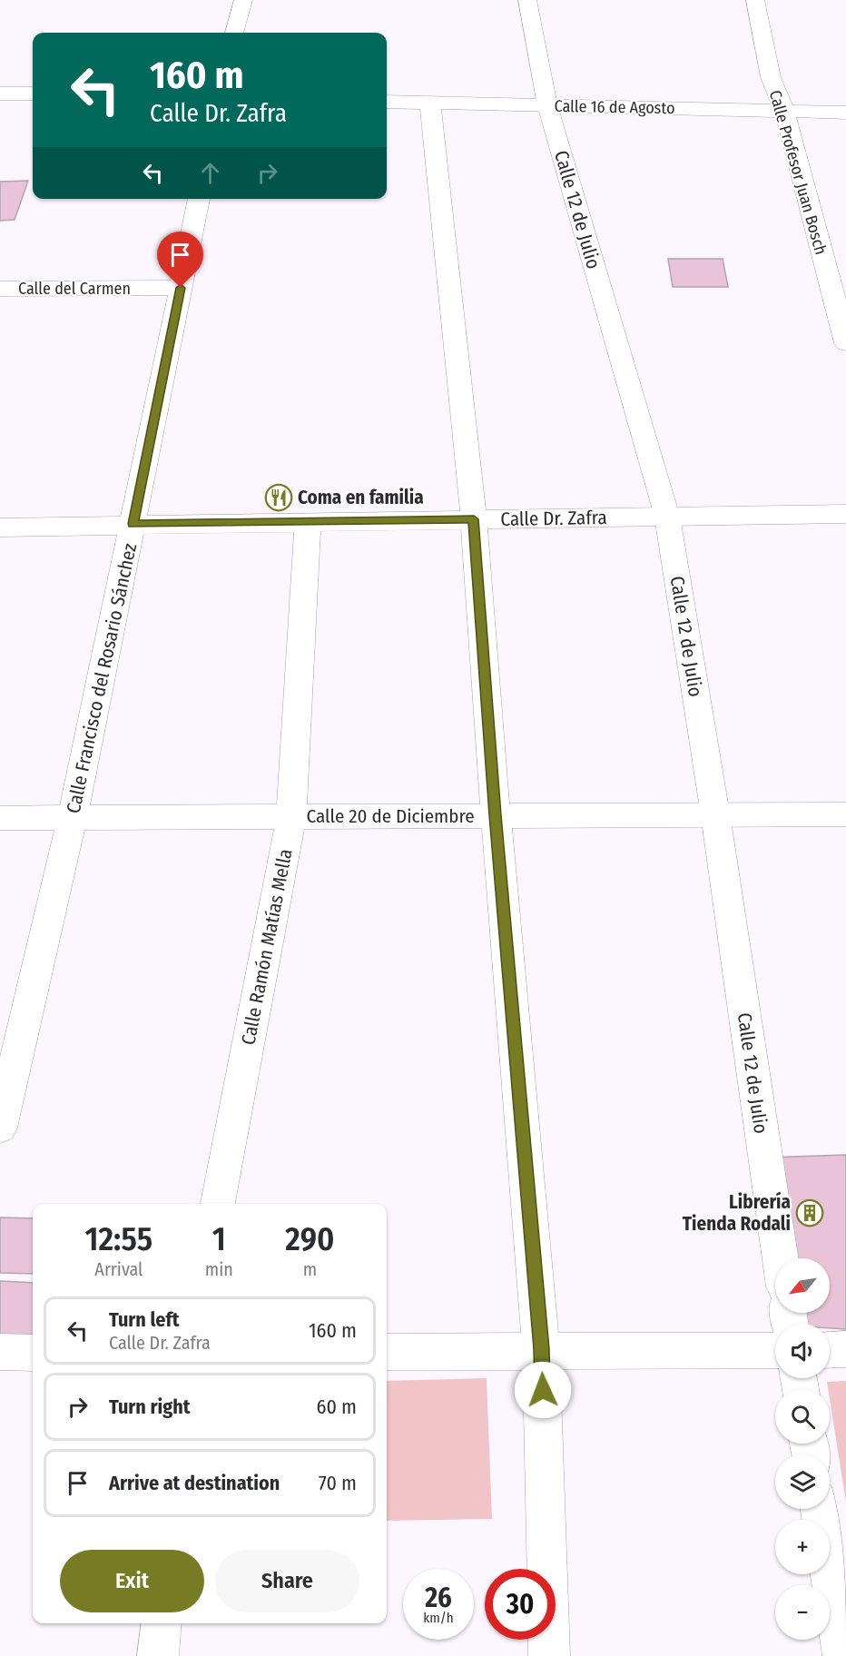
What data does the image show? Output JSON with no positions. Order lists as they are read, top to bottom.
{
  "streets": {
    "street": [
      "Calle 16 de Agosto",
      "Calle Profesor Juan Bosch",
      "Calle 12 de Julio",
      "Calle del Carmen",
      "Calle Dr. Zafra",
      "Calle Francisco del Rosario Sánchez",
      "Calle 20 de Diciembre",
      "Calle Ramón Matías Mella"
    ]
  },
  "crossings": [
    ["Calle 16 de Agosto", "Calle Profesor Juan Bosch"],
    ["Calle 16 de Agosto", "Calle 12 de Julio"],
    ["Calle 12 de Julio", "Calle Dr. Zafra"],
    ["Calle 12 de Julio", "Calle 20 de Diciembre"],
    ["Calle del Carmen", "Calle Francisco del Rosario Sánchez"],
    ["Calle Dr. Zafra", "Calle Francisco del Rosario Sánchez"],
    ["Calle Dr. Zafra", "Calle Ramón Matías Mella"],
    ["Calle Francisco del Rosario Sánchez", "Calle 20 de Diciembre"],
    ["Calle 20 de Diciembre", "Calle Ramón Matías Mella"]
  ],
  "places": {
    "restaurant": ["Coma en familia"],
    "building": ["Librería Tienda Rodali"]
  },
  "north": "bottom left",
  "page": {
    "turn": ["160 m", "Calle Dr. Zafra"],
    "eta": [
      "12:55",
      "Arrival",
      "1",
      "min",
      "290",
      "m"
    ],
    "map_buttons": ["+", "−"],
    "list": [
      {
        "name": "Turn left",
        "note": "Calle Dr. Zafra",
        "value": "160 m"
      },
      {
        "name": "Turn right",
        "value": "60 m"
      },
      {
        "name": "Arrive at destination",
        "value": "70 m"
      }
    ],
    "buttons": ["Exit", "Share"],
    "speed": "26 km/h",
    "limit": "30"
  }
}
